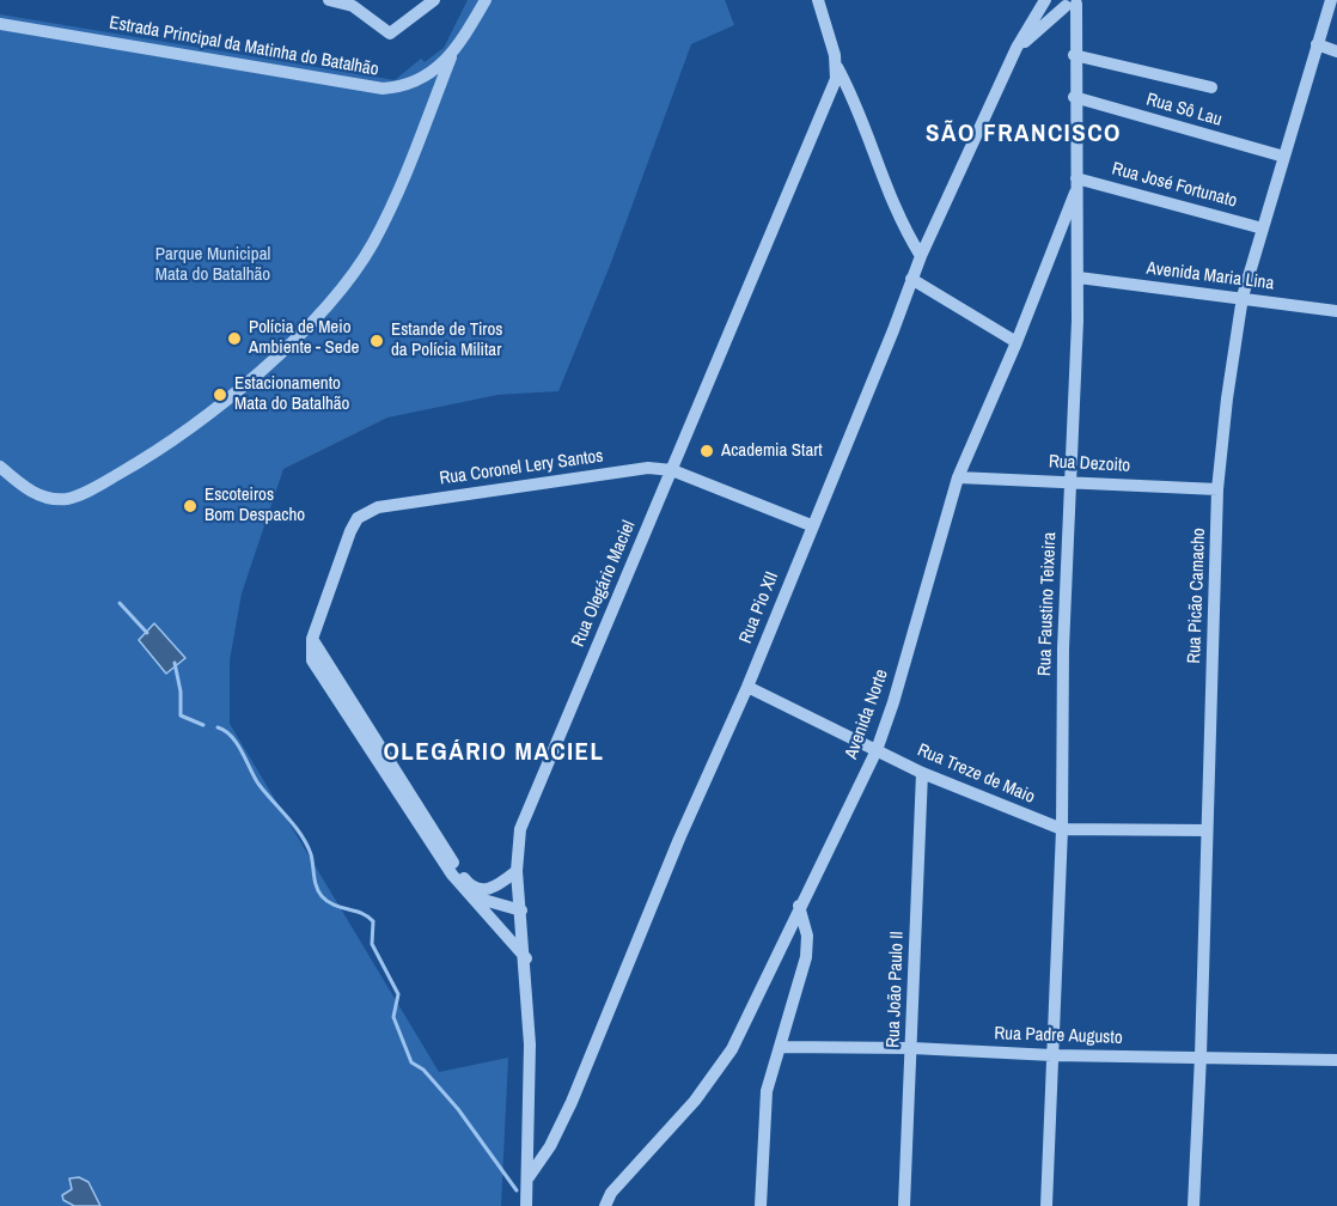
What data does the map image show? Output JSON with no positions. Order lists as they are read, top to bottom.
{
  "streets": {
    "street": [
      "Estrada Principal da Matinha do Batalhão",
      "Rua Sô Lau",
      "Rua José Fortunato",
      "Avenida Maria Lina",
      "Rua Dezoito",
      "Rua Coronel Lery Santos",
      "Rua Olegário Maciel",
      "Rua Picão Camacho",
      "Rua Faustino Teixeira",
      "Rua Pio XII",
      "Avenida Norte",
      "Rua Treze de Maio",
      "Rua João Paulo II",
      "Rua Padre Augusto"
    ]
  },
  "crossings": [
    ["Rua Sô Lau", "Rua Picão Camacho"],
    ["Rua Sô Lau", "Rua Faustino Teixeira"],
    ["Rua José Fortunato", "Rua Picão Camacho"],
    ["Rua José Fortunato", "Rua Faustino Teixeira"],
    ["Rua José Fortunato", "Avenida Norte"],
    ["Avenida Maria Lina", "Rua Picão Camacho"],
    ["Avenida Maria Lina", "Rua Faustino Teixeira"],
    ["Rua Dezoito", "Rua Picão Camacho"],
    ["Rua Dezoito", "Rua Faustino Teixeira"],
    ["Rua Dezoito", "Avenida Norte"],
    ["Rua Coronel Lery Santos", "Rua Olegário Maciel"],
    ["Rua Coronel Lery Santos", "Rua Pio XII"],
    ["Rua Olegário Maciel", "Rua Pio XII"],
    ["Rua Picão Camacho", "Rua Treze de Maio"],
    ["Rua Picão Camacho", "Rua Padre Augusto"],
    ["Rua Faustino Teixeira", "Rua Pio XII"],
    ["Rua Faustino Teixeira", "Avenida Norte"],
    ["Rua Faustino Teixeira", "Rua Treze de Maio"],
    ["Rua Faustino Teixeira", "Rua Padre Augusto"],
    ["Rua Pio XII", "Rua Treze de Maio"],
    ["Avenida Norte", "Rua Treze de Maio"],
    ["Rua Treze de Maio", "Rua João Paulo II"],
    ["Rua João Paulo II", "Rua Padre Augusto"]
  ],
  "districts": ["SÃO FRANCISCO", "OLEGÁRIO MACIEL"],
  "parks": ["Parque Municipal Mata do Batalhão"],
  "places": [
    "Polícia de Meio Ambiente - Sede",
    "Estande de Tiros da Polícia Militar",
    "Estacionamento Mata do Batalhão",
    "Academia Start",
    "Escoteiros Bom Despacho"
  ]
}
